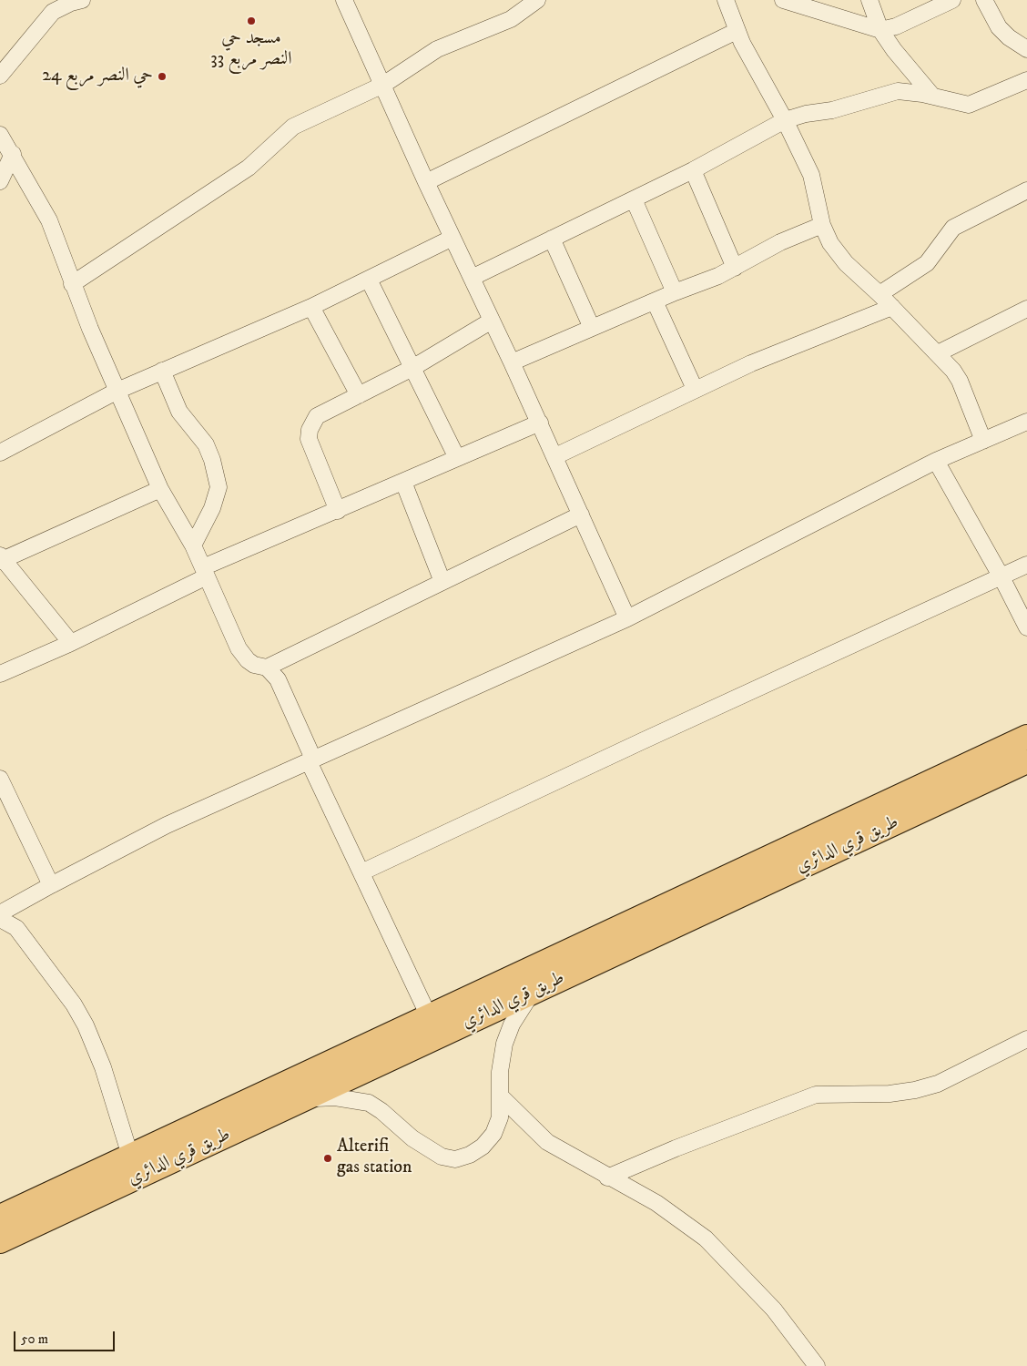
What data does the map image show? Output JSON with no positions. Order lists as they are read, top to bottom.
{
  "streets": {
    "highway": ["طريق قري الدائري"]
  },
  "places": ["مسجد حي النصر مربع 33", "حي النصر مربع 24", "Alterifi gas station"],
  "scale_bar": "50 m"
}
